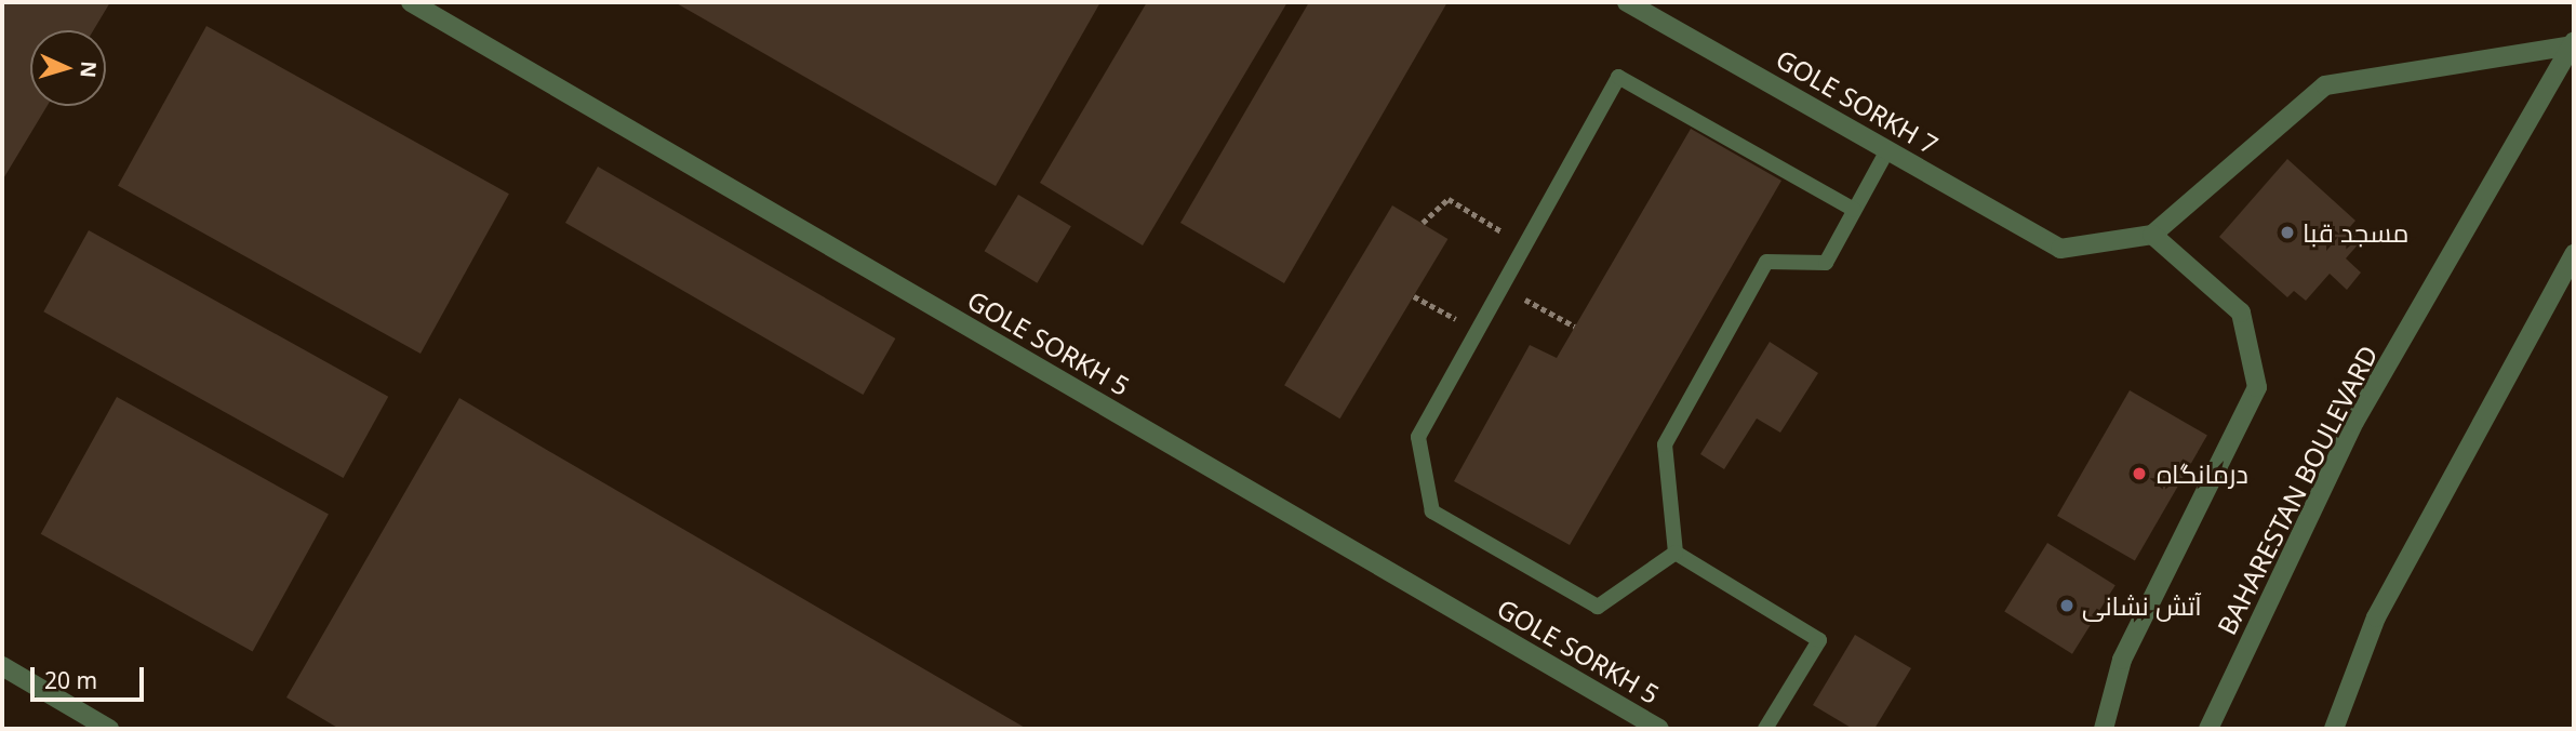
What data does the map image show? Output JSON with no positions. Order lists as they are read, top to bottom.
{
  "streets": {
    "street": ["GOLE SORKH 7", "GOLE SORKH 5", "BAHARESTAN BOULEVARD"]
  },
  "places": ["مسجد قبا", "درمانگاه", "آتش نشانی"],
  "scale_bar": "20 m",
  "north": "right"
}
